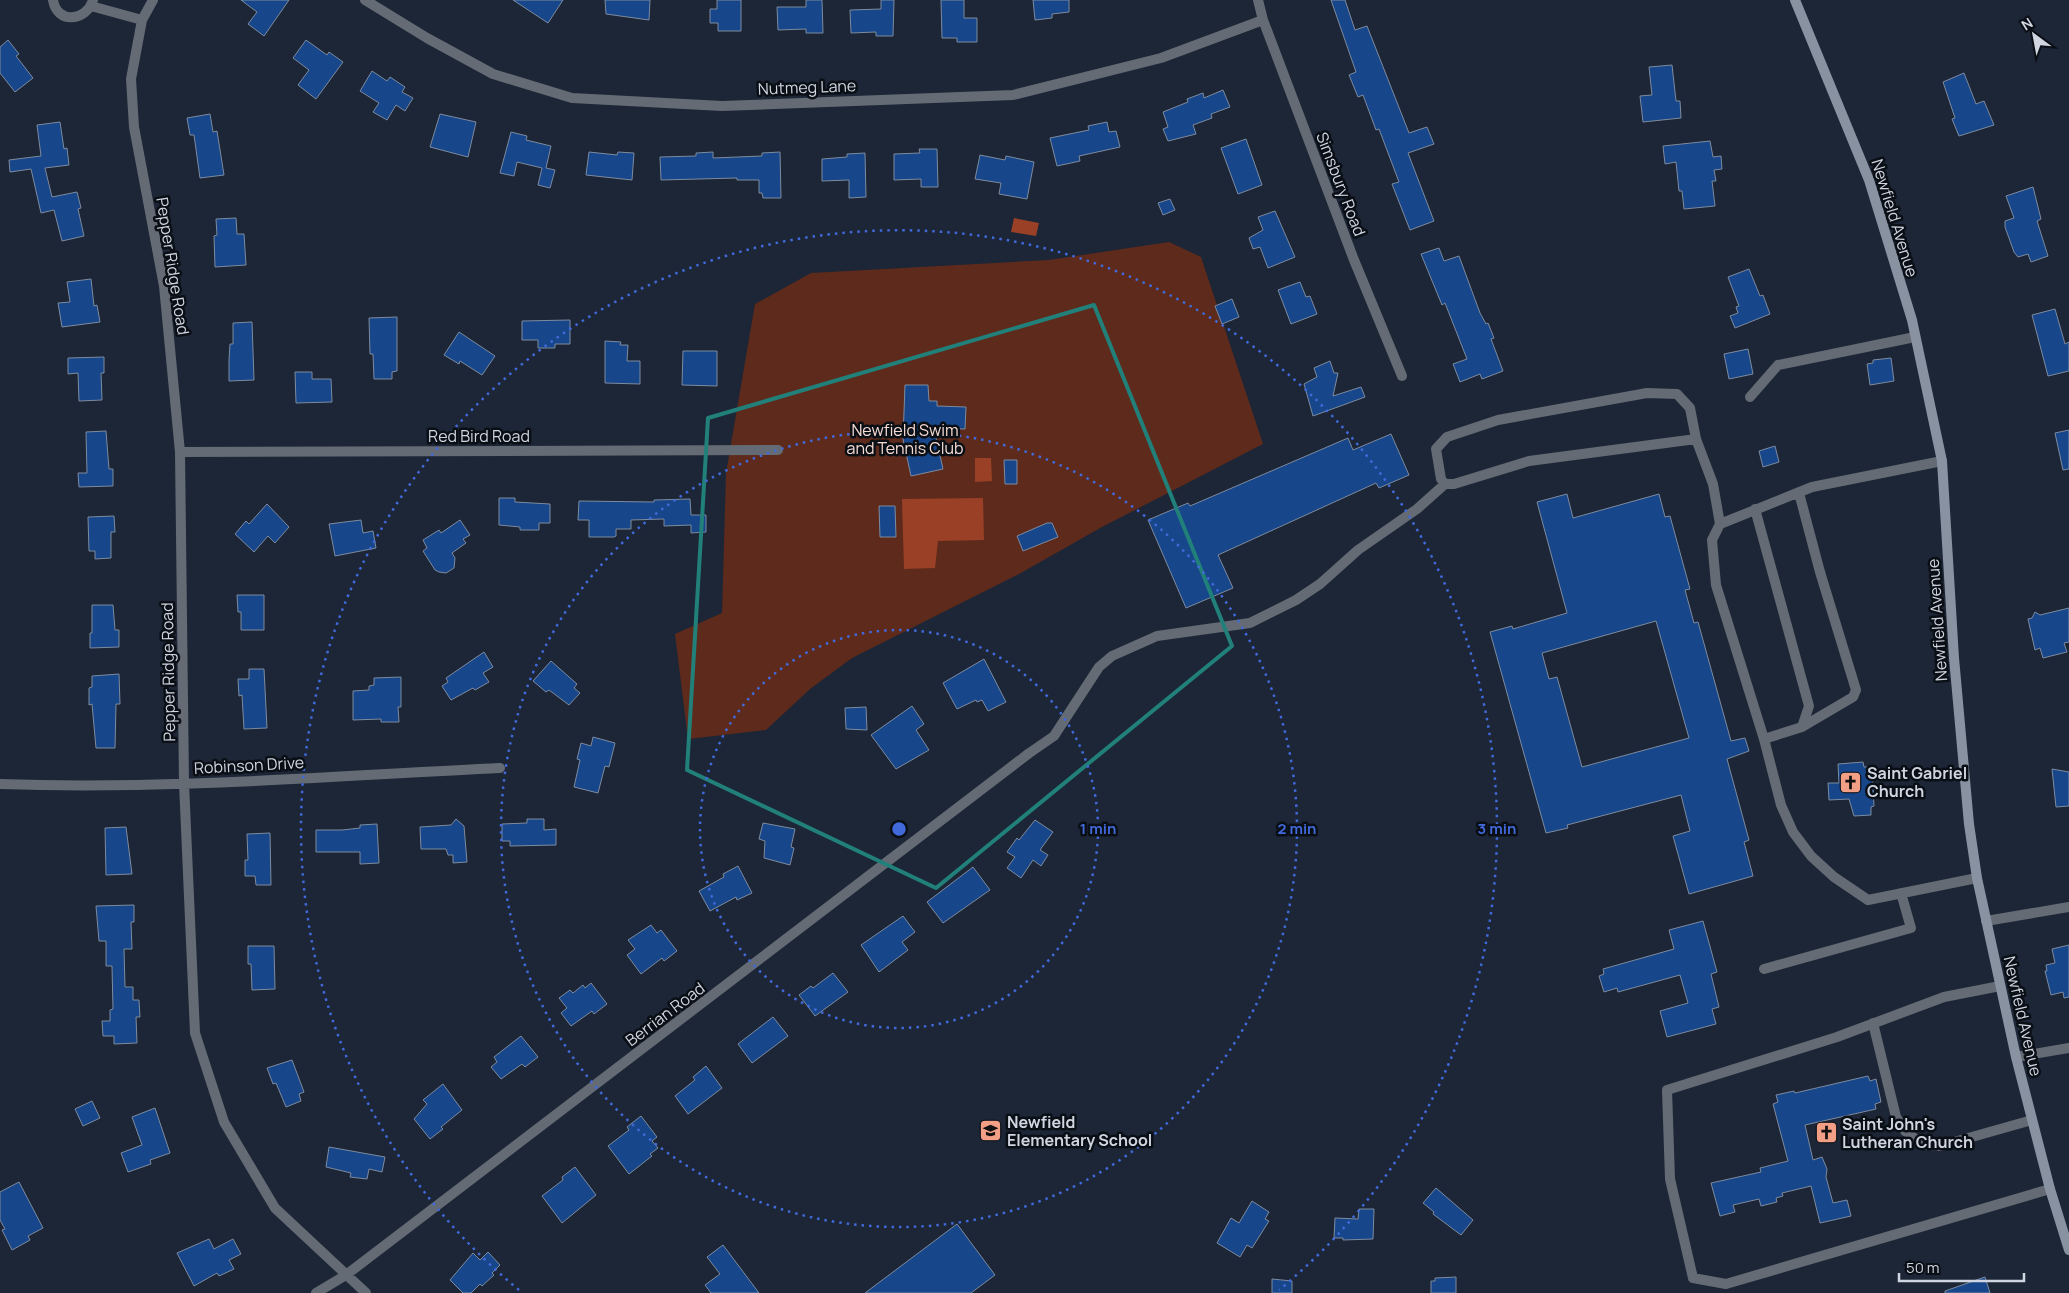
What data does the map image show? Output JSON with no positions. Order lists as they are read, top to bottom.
{
  "streets": {
    "main road": ["Newfield Avenue"],
    "street": [
      "Nutmeg Lane",
      "Simsbury Road",
      "Pepper Ridge Road",
      "Red Bird Road",
      "Robinson Drive",
      "Berrian Road"
    ]
  },
  "crossings": [
    ["Nutmeg Lane", "Simsbury Road"],
    ["Pepper Ridge Road", "Red Bird Road"],
    ["Pepper Ridge Road", "Robinson Drive"],
    ["Pepper Ridge Road", "Berrian Road"]
  ],
  "parks": ["Newfield Swim and Tennis Club"],
  "places": {
    "church": ["Saint Gabriel Church", "Saint John's Lutheran Church"],
    "school or university": ["Newfield Elementary School"]
  },
  "scale_bar": "50 m",
  "north": "top left",
  "rings": ["1 min", "2 min", "3 min"]
}
